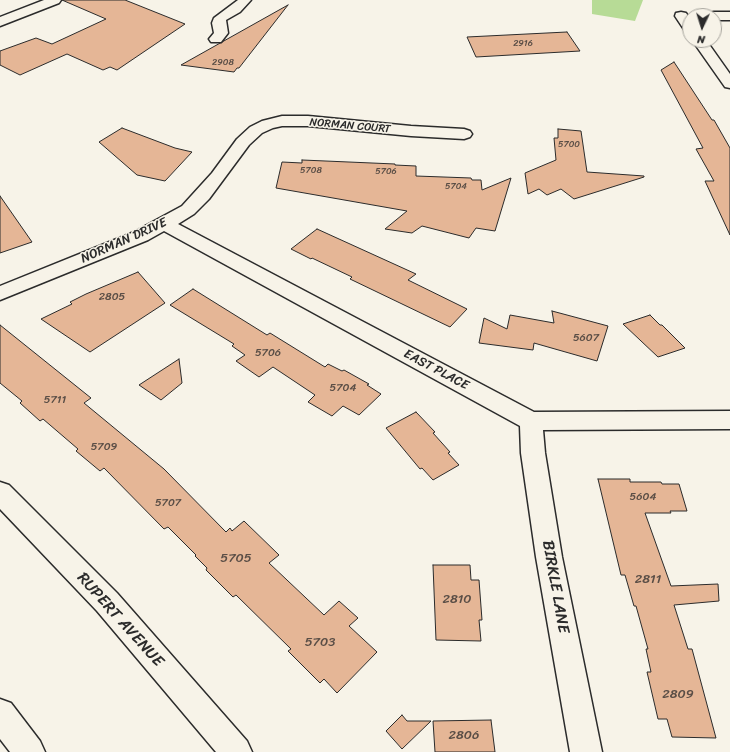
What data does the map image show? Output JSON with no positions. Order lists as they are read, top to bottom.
{
  "streets": {
    "main road": [
      "NORMAN COURT",
      "NORMAN DRIVE",
      "EAST PLACE",
      "BIRKLE LANE",
      "RUPERT AVENUE"
    ]
  },
  "crossings": [
    ["NORMAN COURT", "NORMAN DRIVE"],
    ["NORMAN DRIVE", "EAST PLACE"],
    ["EAST PLACE", "BIRKLE LANE"]
  ],
  "house_numbers": [
    "2916",
    "2908",
    "5700",
    "5708",
    "5706",
    "5704",
    "2805",
    "5607",
    "5706",
    "5704",
    "5711",
    "5709",
    "5604",
    "5707",
    "5705",
    "2811",
    "2810",
    "5703",
    "2809",
    "2806"
  ],
  "north": "bottom"
}
